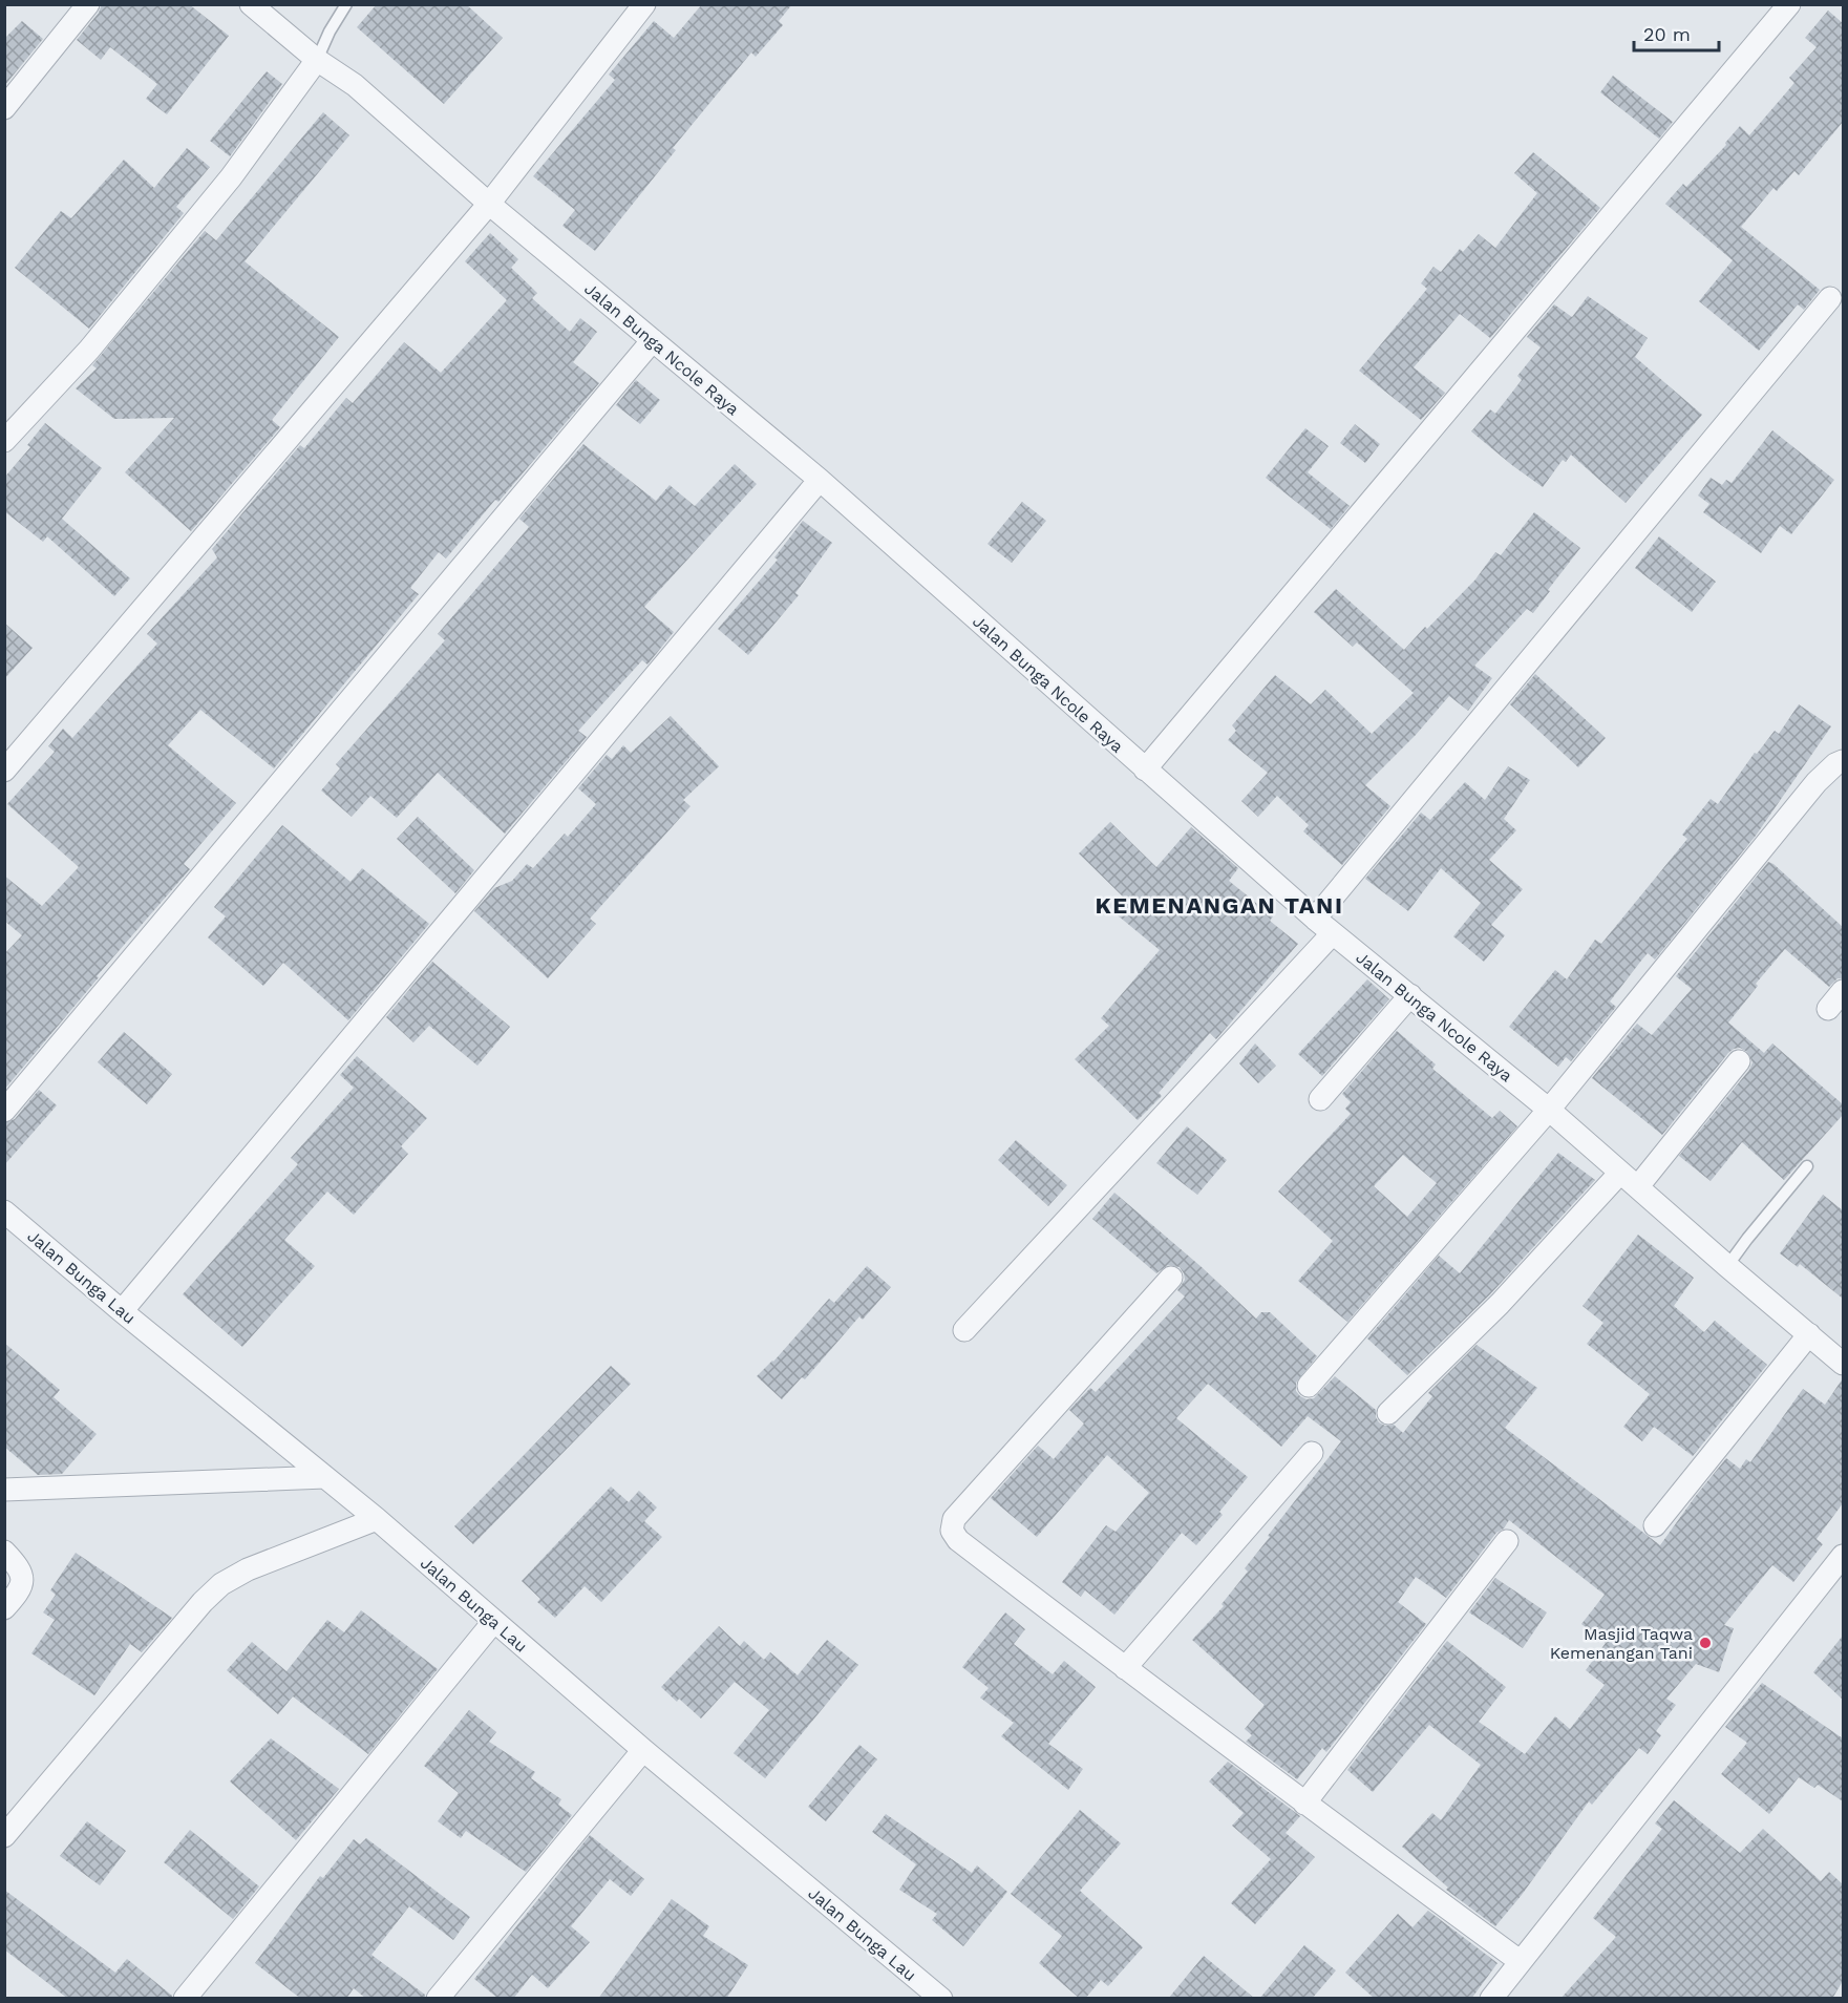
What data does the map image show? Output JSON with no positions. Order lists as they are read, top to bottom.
{
  "streets": {
    "street": ["Jalan Bunga Ncole Raya", "Jalan Bunga Lau"]
  },
  "districts": ["KEMENANGAN TANI"],
  "places": ["Masjid Taqwa Kemenangan Tani"],
  "scale_bar": "20 m"
}
